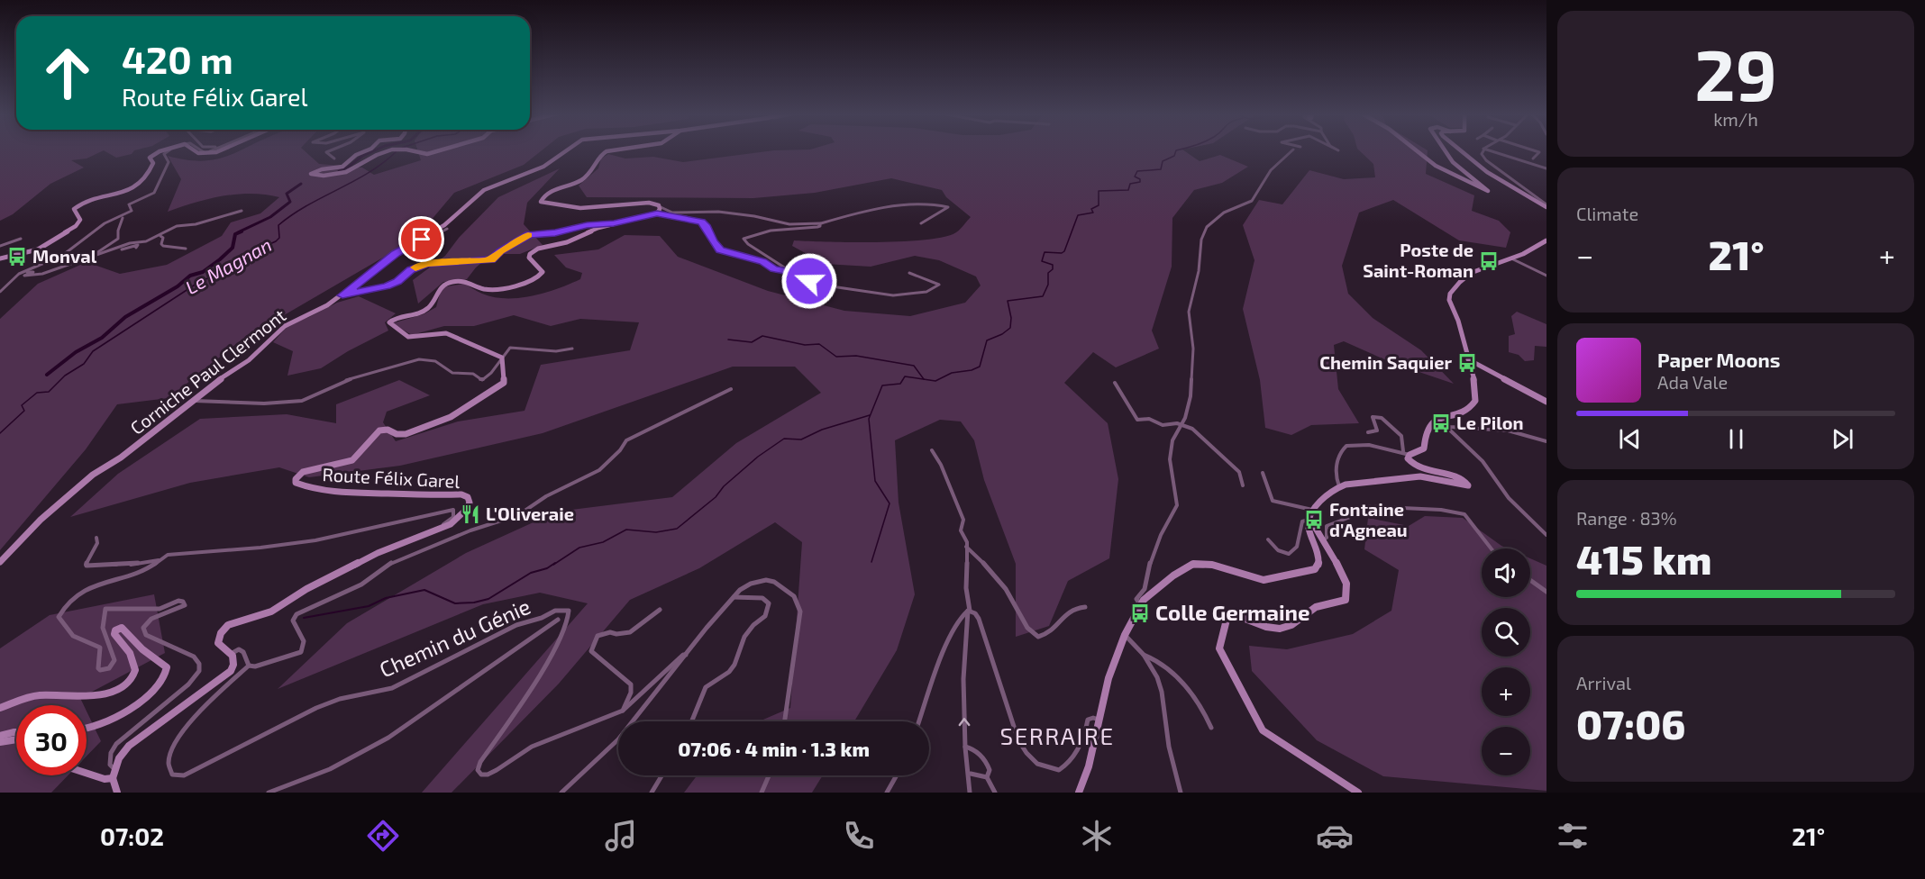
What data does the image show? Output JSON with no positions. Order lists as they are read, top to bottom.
{
  "streets": {
    "street": ["Corniche Paul Clermont", "Route Félix Garel", "Chemin du Génie"]
  },
  "districts": ["SERRAIRE"],
  "water": ["Le Magnan"],
  "places": {
    "bus stop": [
      "Monval",
      "Poste de Saint-Roman",
      "Chemin Saquier",
      "Le Pilon",
      "Fontaine d'Agneau",
      "Colle Germaine"
    ],
    "restaurant": ["L'Oliveraie"]
  },
  "page": {
    "tile": [
      ["29", "km/h"],
      "Climate",
      ["Range · 83%", "415 km"],
      ["Arrival", "07:06"]
    ],
    "turn": ["420 m", "Route Félix Garel"],
    "heat": ["−", "21°", "+"],
    "song": ["Paper Moons", "Ada Vale"],
    "map_buttons": ["+", "−"],
    "limit": "30",
    "trip": "07:06 · 4 min · 1.3 km",
    "tabs": ["07:02", "21°"]
  }
}
